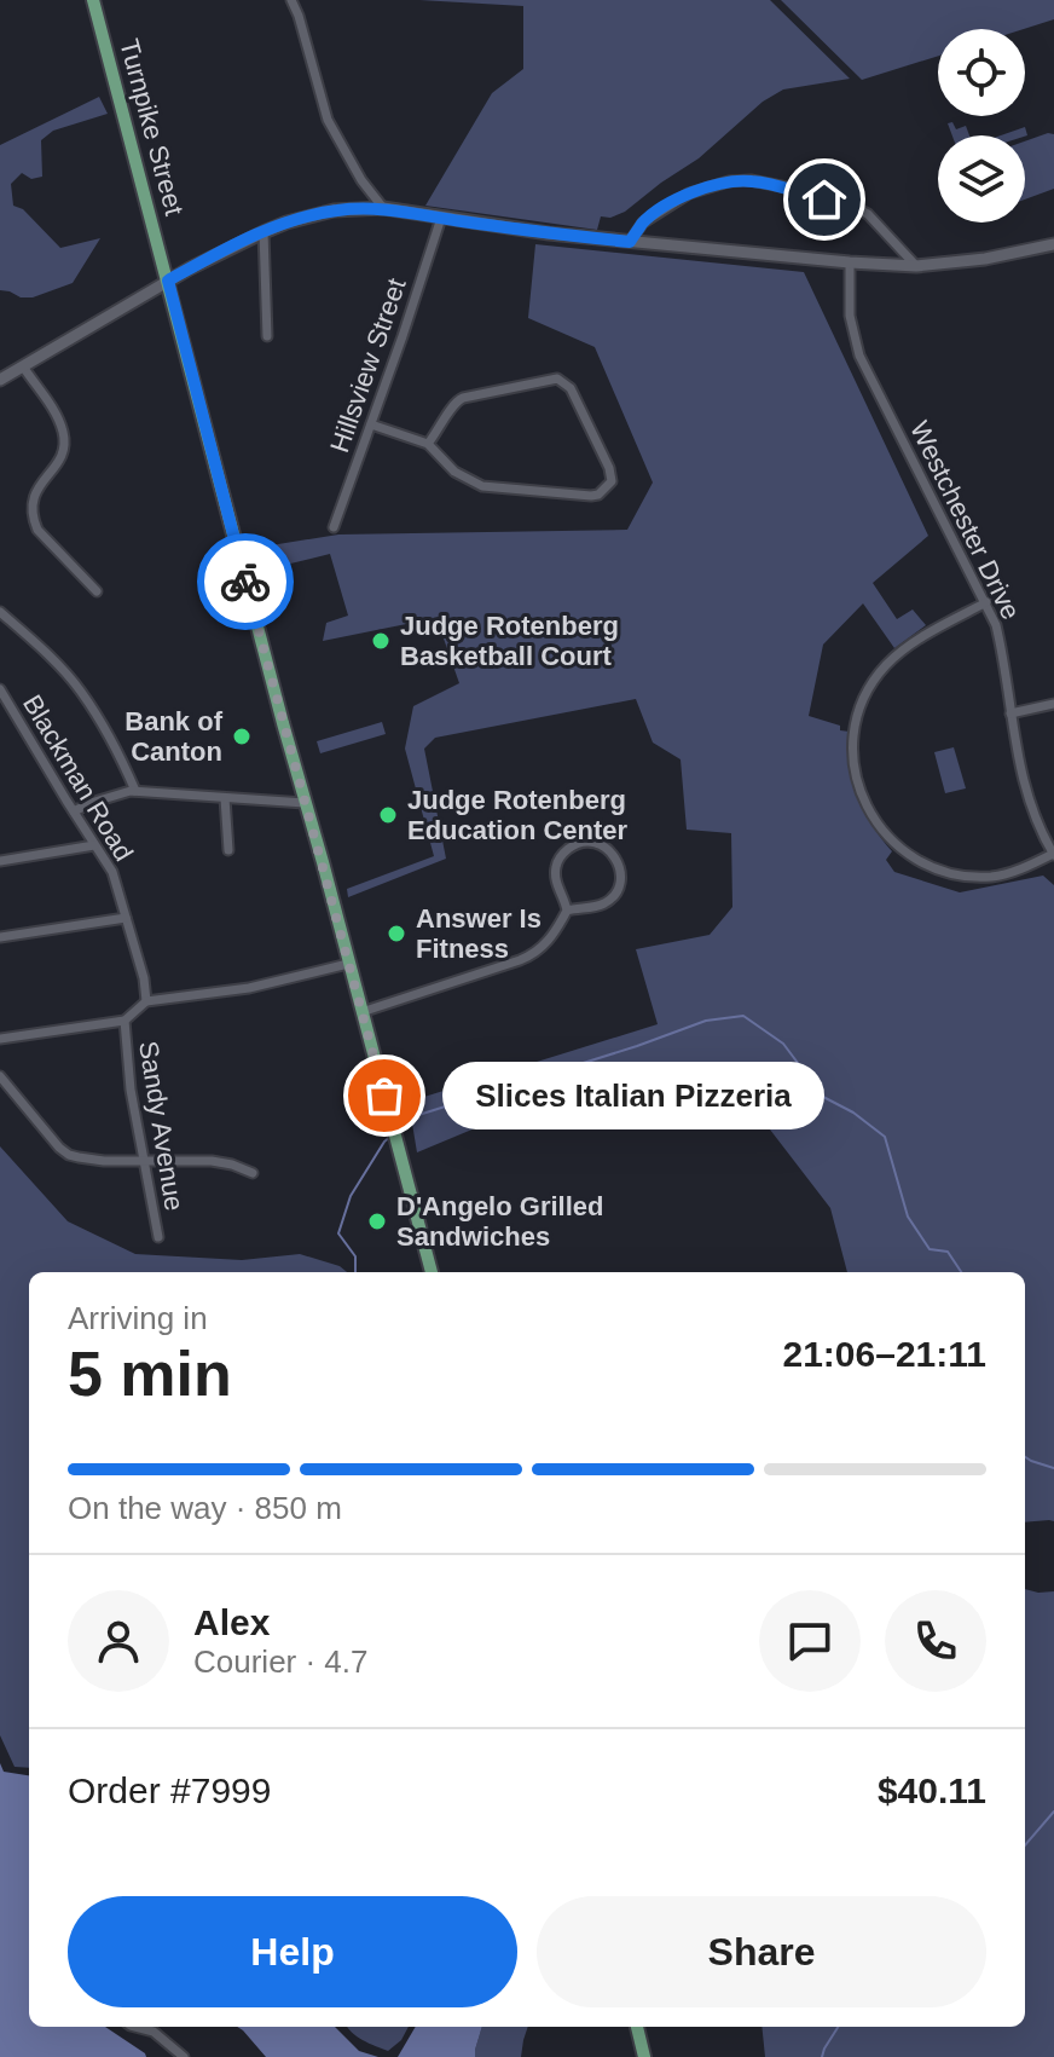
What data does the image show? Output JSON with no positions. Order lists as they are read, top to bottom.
{
  "streets": {
    "main road": ["Turnpike Street"],
    "street": [
      "Hillsview Street",
      "Westchester Drive",
      "Blackman Road",
      "Sandy Avenue"
    ]
  },
  "places": [
    "Judge Rotenberg Basketball Court",
    "Bank of Canton",
    "Judge Rotenberg Education Center",
    "Answer Is Fitness",
    "Slices Italian Pizzeria",
    "D'Angelo Grilled Sandwiches"
  ],
  "page": {
    "bubble": "Slices Italian Pizzeria",
    "heading": ["5 min", "Arriving in", "21:06–21:11"],
    "panel": [
      "Alex",
      "Courier · 4.7",
      "Order #7999",
      "$40.11"
    ],
    "bar": "On the way · 850 m",
    "buttons": ["Help", "Share"]
  }
}
